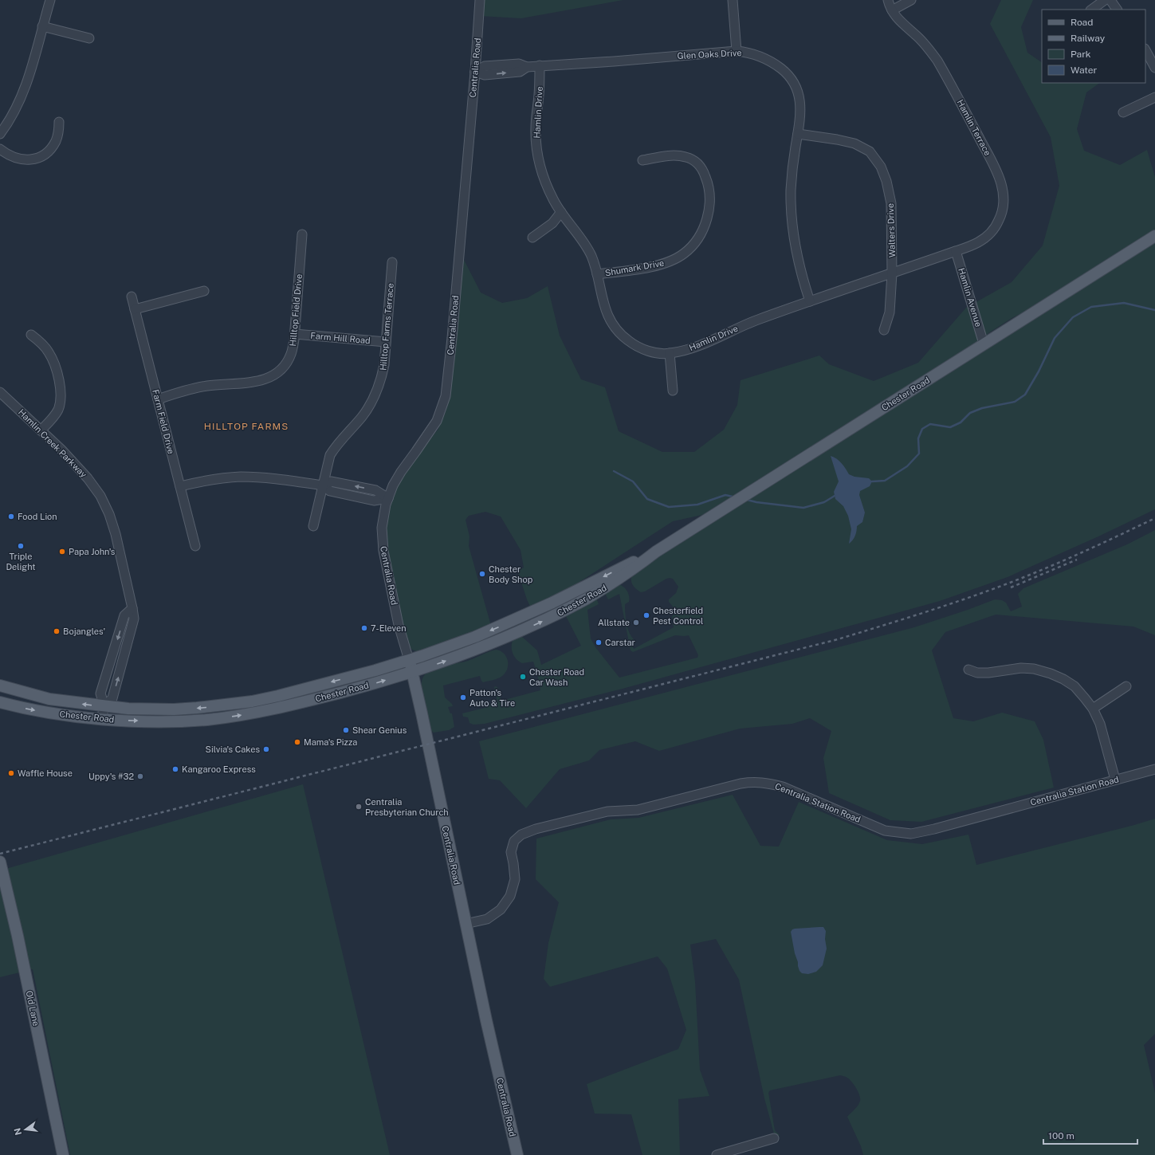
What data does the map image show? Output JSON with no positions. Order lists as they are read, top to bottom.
{
  "streets": {
    "main road": ["Centralia Road", "Chester Road", "Old Lane"],
    "street": [
      "Glen Oaks Drive",
      "Hamlin Drive",
      "Hamlin Terrace",
      "Walters Drive",
      "Shumark Drive",
      "Hamlin Avenue",
      "Hilltop Field Drive",
      "Hilltop Farms Terrace",
      "Farm Hill Road",
      "Farm Field Drive",
      "Hamlin Creek Parkway",
      "Centralia Station Road"
    ]
  },
  "crossings": [
    ["Glen Oaks Drive", "Centralia Road"],
    ["Glen Oaks Drive", "Hamlin Drive"],
    ["Glen Oaks Drive", "Walters Drive"],
    ["Centralia Road", "Chester Road"],
    ["Centralia Road", "Centralia Station Road"],
    ["Hamlin Drive", "Hamlin Terrace"],
    ["Hamlin Drive", "Walters Drive"],
    ["Hamlin Drive", "Shumark Drive"],
    ["Hamlin Drive", "Hamlin Avenue"],
    ["Hamlin Terrace", "Hamlin Avenue"],
    ["Hamlin Avenue", "Chester Road"],
    ["Hilltop Field Drive", "Farm Hill Road"],
    ["Hilltop Field Drive", "Farm Field Drive"],
    ["Hilltop Farms Terrace", "Farm Hill Road"],
    ["Chester Road", "Hamlin Creek Parkway"]
  ],
  "districts": ["HILLTOP FARMS"],
  "places": [
    "Food Lion",
    "Triple Delight",
    "Papa John's",
    "Chester Body Shop",
    "Chesterfield Pest Control",
    "Allstate",
    "7-Eleven",
    "Bojangles'",
    "Carstar",
    "Chester Road Car Wash",
    "Patton's Auto & Tire",
    "Shear Genius",
    "Mama's Pizza",
    "Silvia's Cakes",
    "Kangaroo Express",
    "Waffle House",
    "Uppy's #32",
    "Centralia Presbyterian Church"
  ],
  "legend": [
    "Road",
    "Railway",
    "Park",
    "Water"
  ],
  "scale_bar": "100 m",
  "north": "left"
}
